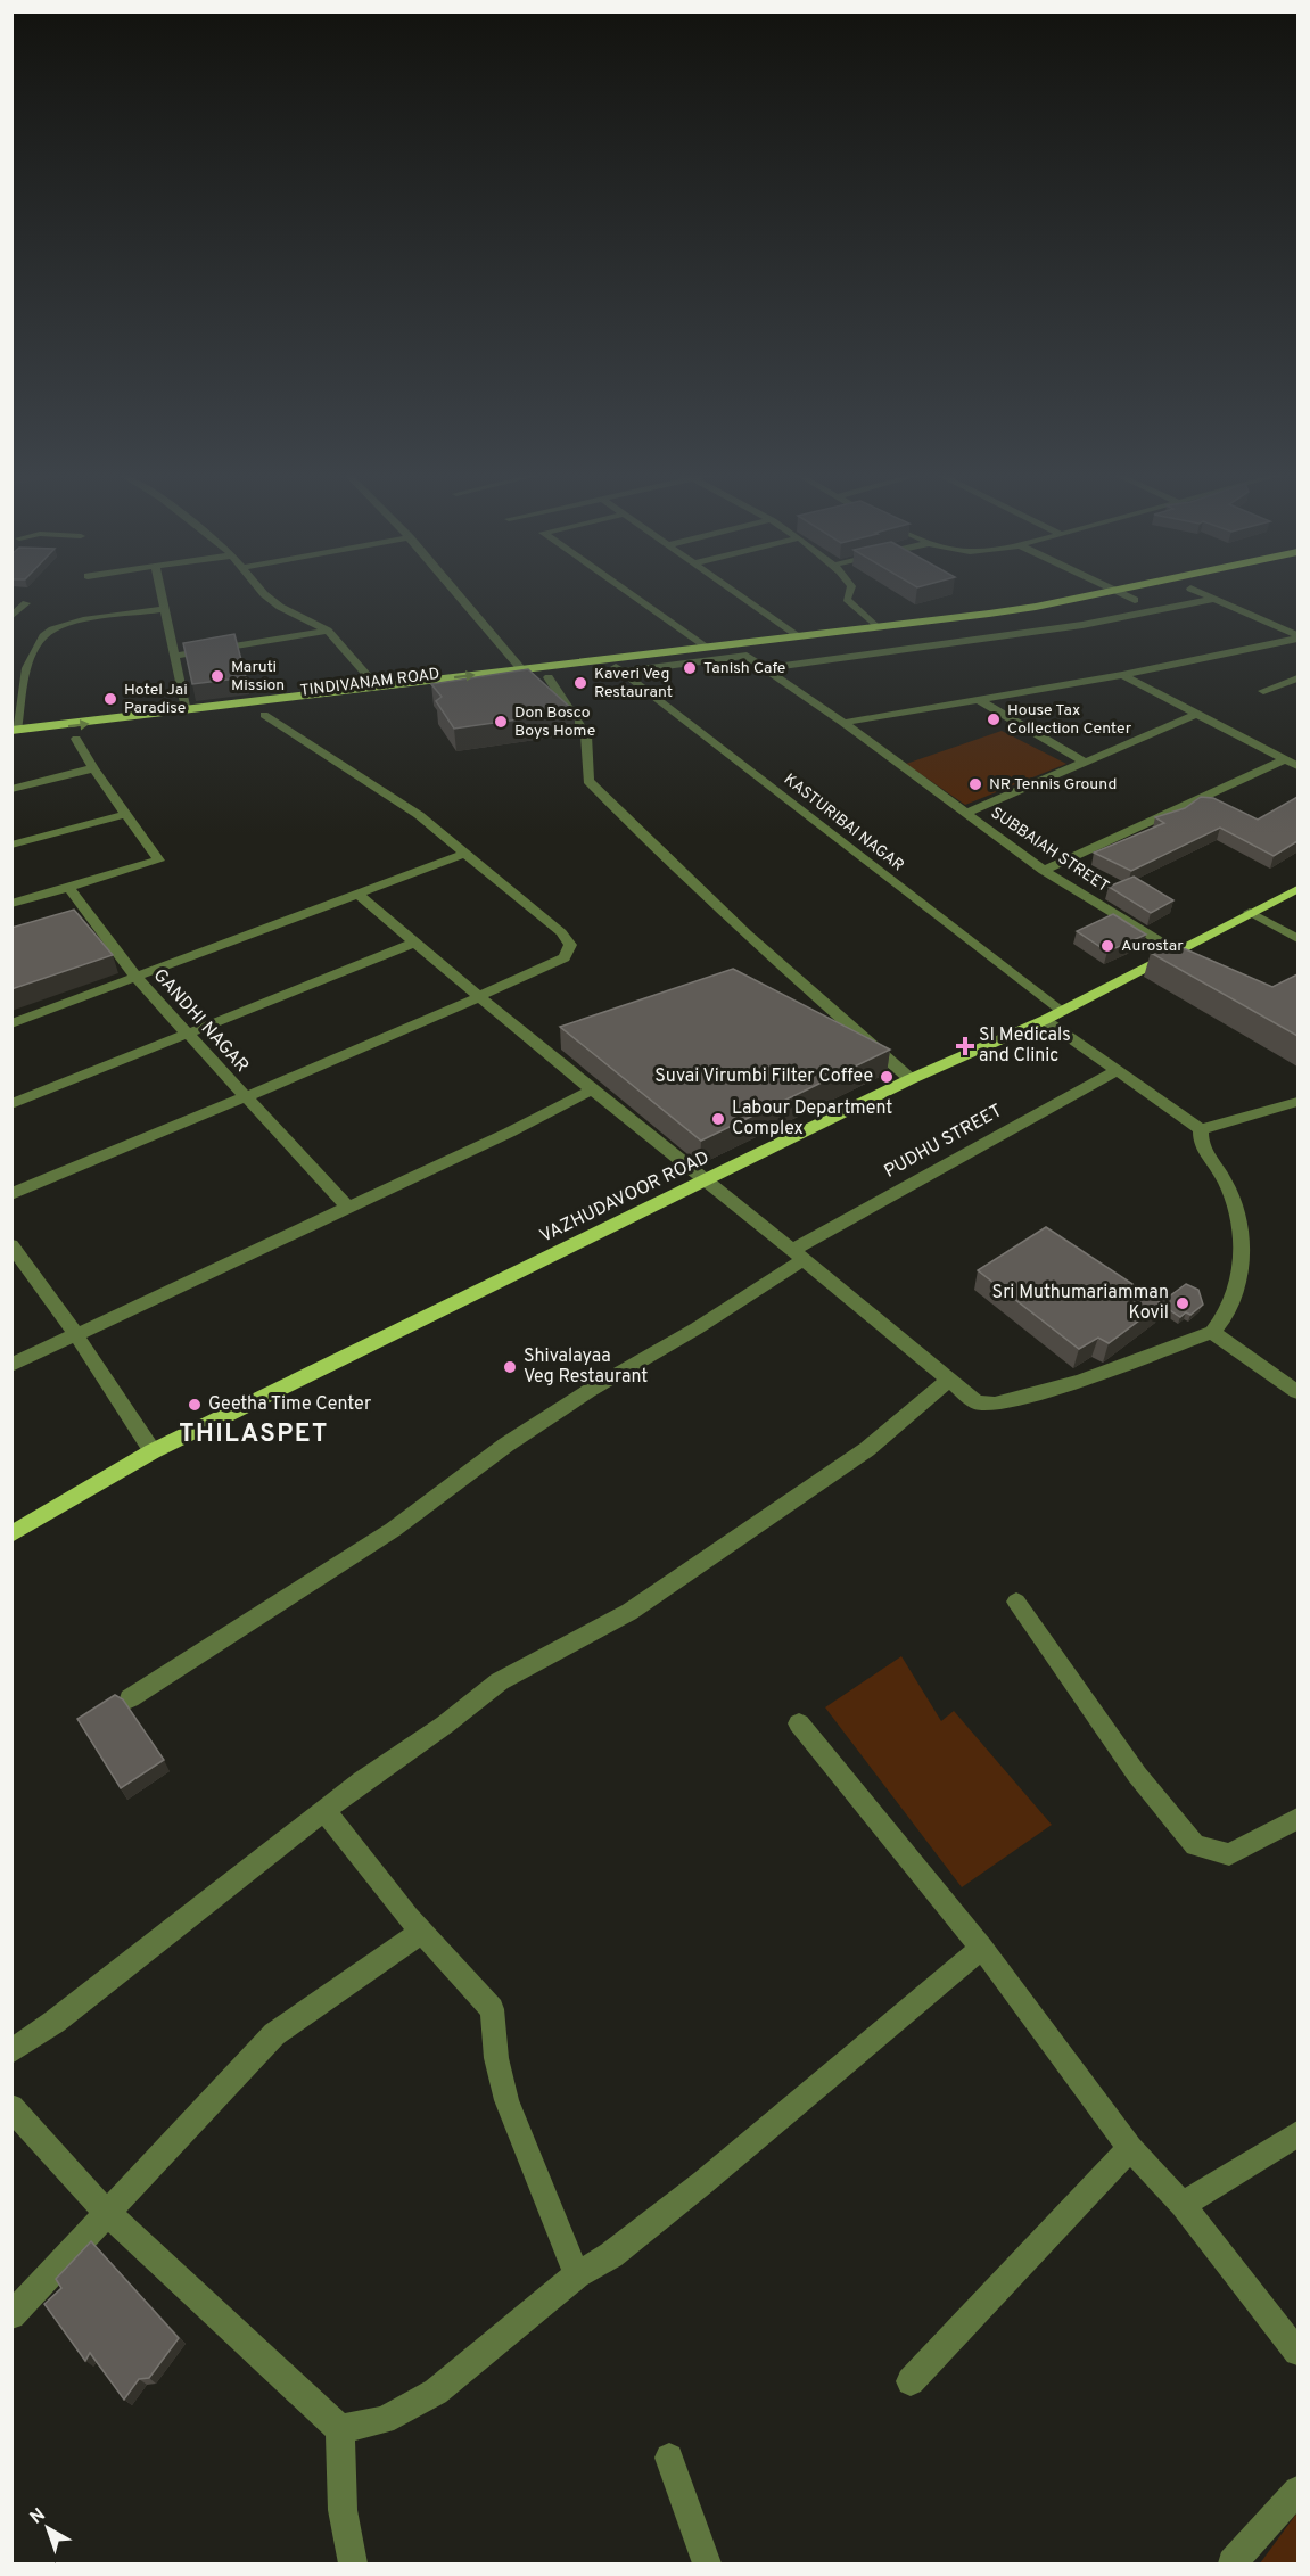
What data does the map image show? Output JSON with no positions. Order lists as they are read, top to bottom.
{
  "streets": {
    "highway": ["TINDIVANAM ROAD"],
    "main road": ["VAZHUDAVOOR ROAD"],
    "street": [
      "KASTURIBAI NAGAR",
      "SUBBAIAH STREET",
      "GANDHI NAGAR",
      "PUDHU STREET"
    ]
  },
  "crossings": [
    ["TINDIVANAM ROAD", "KASTURIBAI NAGAR"],
    ["KASTURIBAI NAGAR", "VAZHUDAVOOR ROAD"],
    ["SUBBAIAH STREET", "VAZHUDAVOOR ROAD"]
  ],
  "districts": ["THILASPET"],
  "places": {
    "other": [
      "Tanish Cafe",
      "Maruti Mission",
      "Kaveri Veg Restaurant",
      "Hotel Jai Paradise",
      "House Tax Collection Center",
      "Don Bosco Boys Home",
      "NR Tennis Ground",
      "Aurostar",
      "Suvai Virumbi Filter Coffee",
      "Labour Department Complex",
      "Sri Muthumariamman Kovil",
      "Shivalayaa Veg Restaurant",
      "Geetha Time Center"
    ],
    "health": ["SI Medicals and Clinic"]
  },
  "north": "top left"
}
